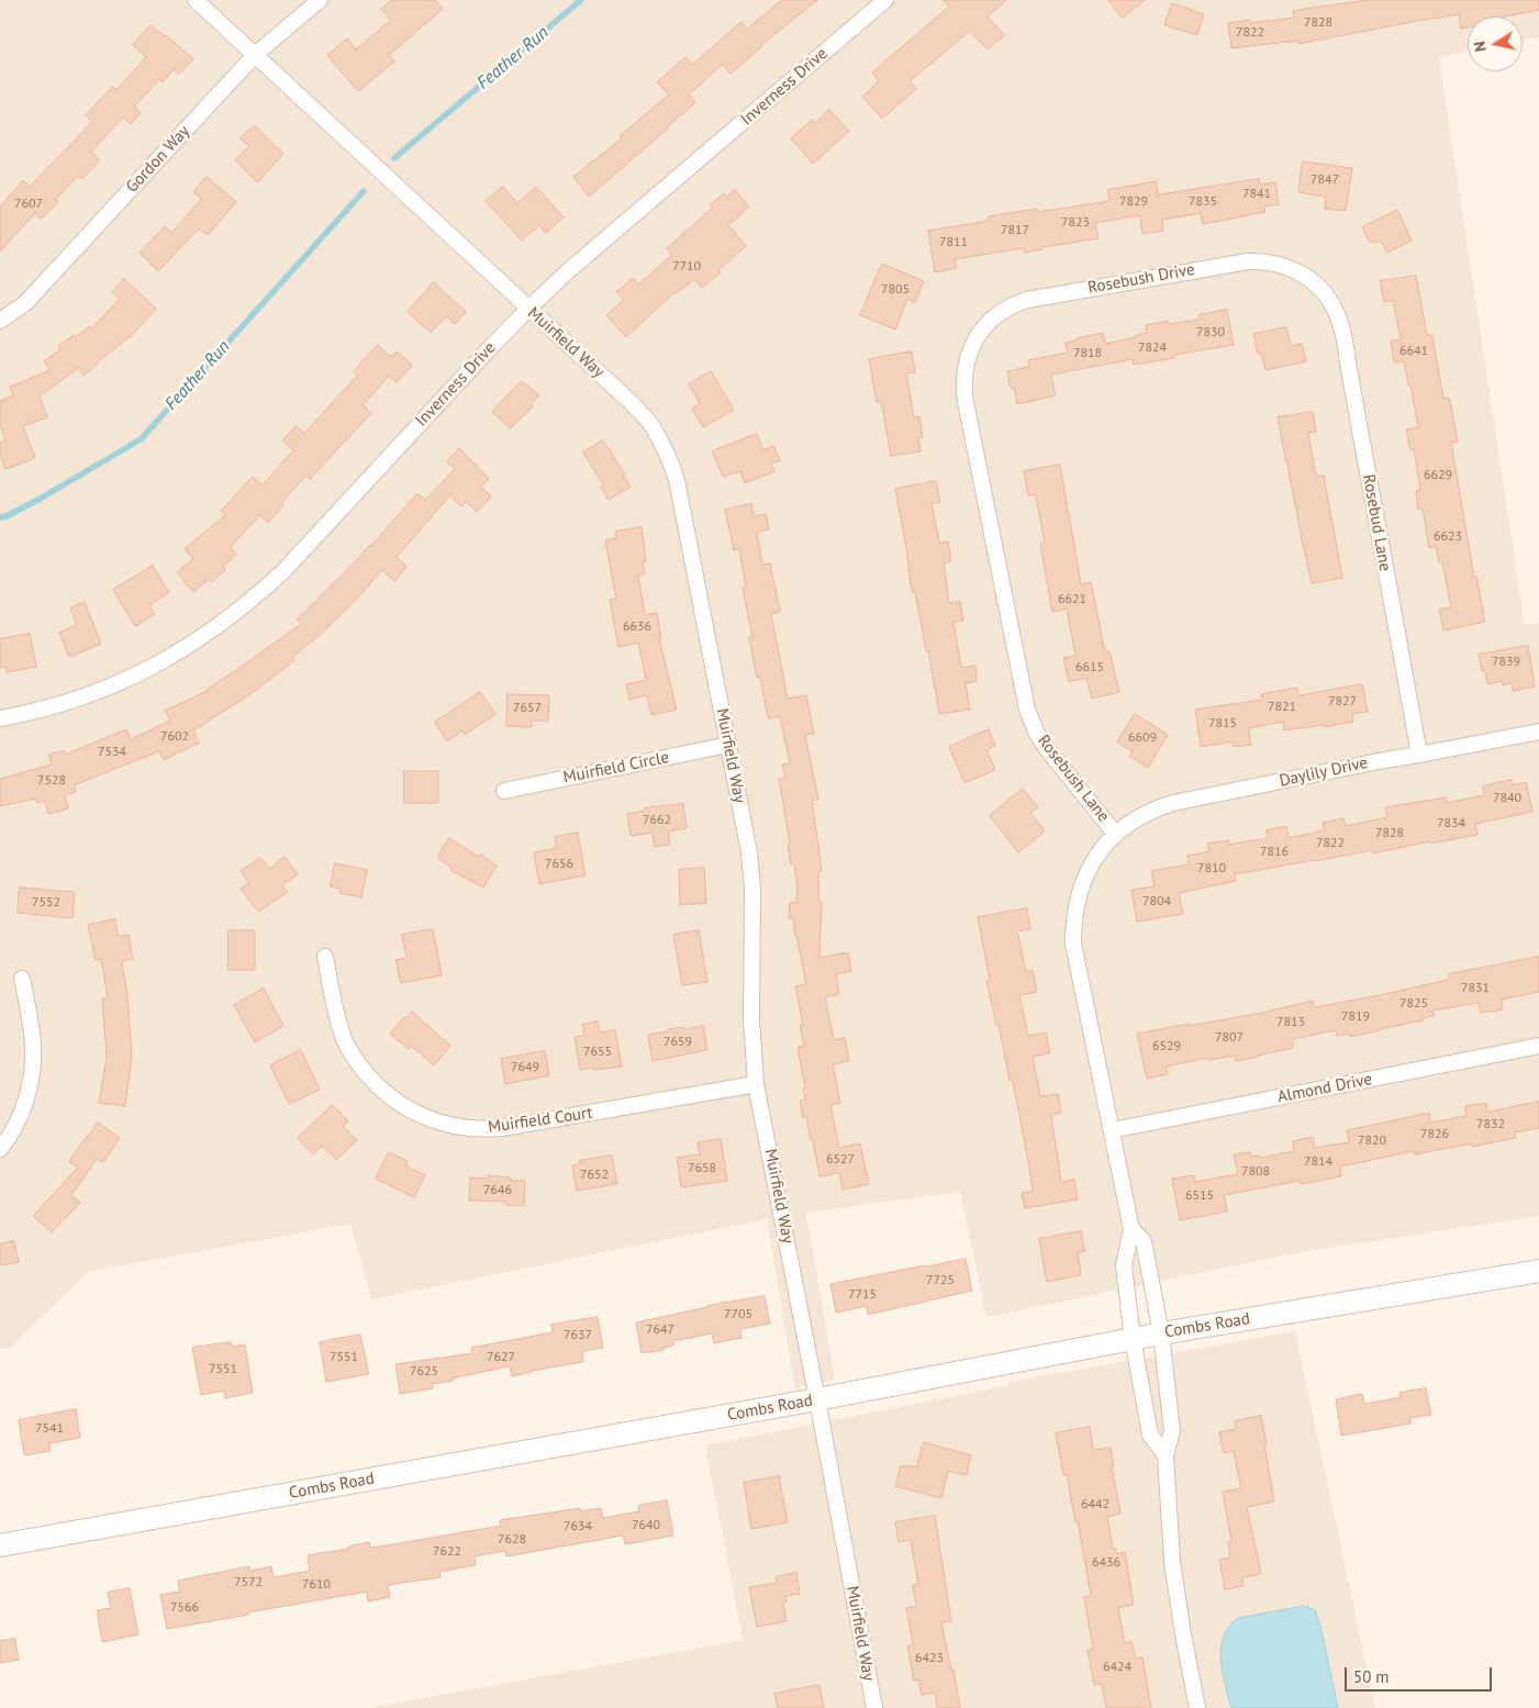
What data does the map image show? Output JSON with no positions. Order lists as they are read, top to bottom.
{
  "streets": {
    "street": [
      "Inverness Drive",
      "Gordon Way",
      "Rosebush Drive",
      "Muirfield Way",
      "Rosebud Lane",
      "Muirfield Circle",
      "Daylily Drive",
      "Rosebush Lane",
      "Almond Drive",
      "Muirfield Court",
      "Combs Road"
    ]
  },
  "crossings": [
    ["Inverness Drive", "Muirfield Way"],
    ["Gordon Way", "Muirfield Way"],
    ["Rosebush Drive", "Rosebud Lane"],
    ["Rosebush Drive", "Rosebush Lane"],
    ["Muirfield Way", "Muirfield Circle"],
    ["Muirfield Way", "Muirfield Court"],
    ["Muirfield Way", "Combs Road"],
    ["Rosebud Lane", "Daylily Drive"],
    ["Daylily Drive", "Rosebush Lane"],
    ["Rosebush Lane", "Almond Drive"],
    ["Rosebush Lane", "Combs Road"]
  ],
  "water": ["Feather Run"],
  "house_numbers": [
    "7828",
    "7822",
    "7847",
    "7841",
    "7829",
    "7835",
    "7607",
    "7823",
    "7817",
    "7811",
    "7710",
    "7805",
    "7830",
    "7824",
    "6641",
    "7818",
    "6629",
    "6623",
    "6621",
    "6636",
    "7839",
    "6615",
    "7827",
    "7821",
    "7657",
    "7815",
    "7602",
    "6609",
    "7534",
    "7528",
    "7840",
    "7662",
    "7834",
    "7828",
    "7822",
    "7816",
    "7656",
    "7810",
    "7804",
    "7552",
    "7831",
    "7825",
    "7819",
    "7813",
    "7807",
    "7659",
    "6529",
    "7655",
    "7649",
    "7832",
    "7826",
    "7820",
    "6527",
    "7814",
    "7658",
    "7808",
    "7652",
    "7646",
    "6515",
    "7725",
    "7715",
    "7705",
    "7647",
    "7637",
    "7551",
    "7627",
    "7551",
    "7625",
    "7541",
    "6442",
    "7640",
    "7634",
    "7628",
    "7622",
    "6436",
    "7572",
    "7610",
    "7566",
    "6423",
    "6424"
  ],
  "scale_bar": "50 m",
  "north": "left"
}
